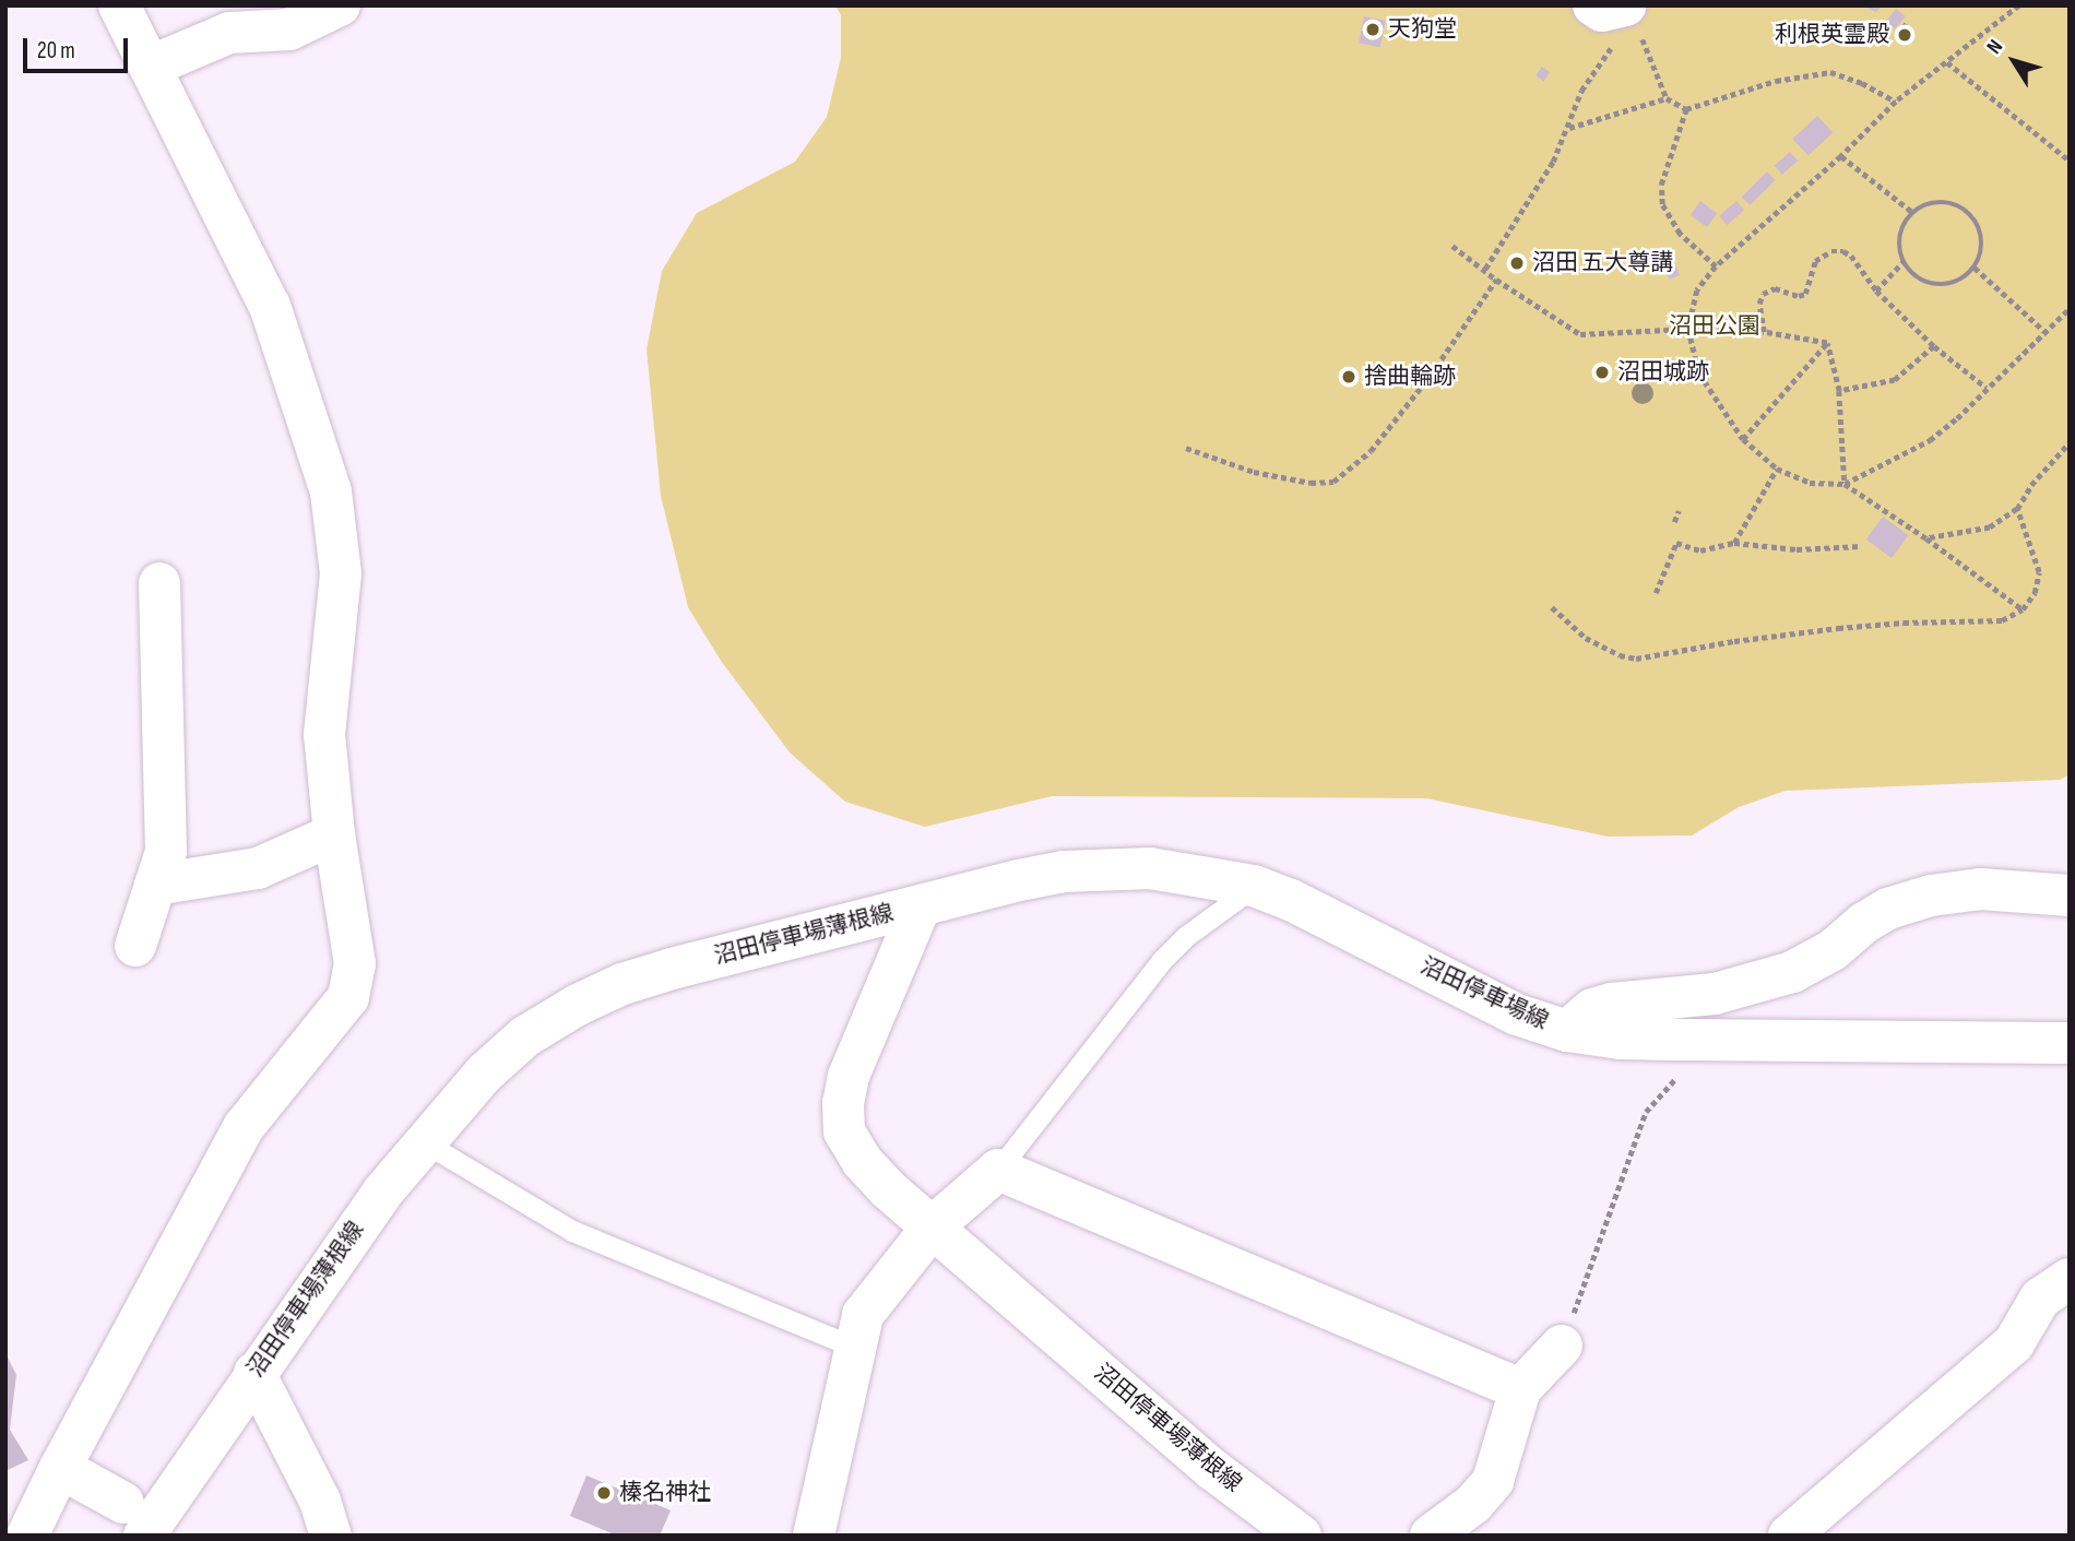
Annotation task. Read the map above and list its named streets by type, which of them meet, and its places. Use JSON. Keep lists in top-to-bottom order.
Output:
{
  "streets": {
    "street": ["沼田停車場薄根線", "沼田停車場線"]
  },
  "crossings": [
    ["沼田停車場薄根線", "沼田停車場線"]
  ],
  "parks": ["沼田公園"],
  "places": [
    "天狗堂",
    "利根英霊殿",
    "沼田 五大尊講",
    "沼田城跡",
    "捨曲輪跡",
    "榛名神社"
  ],
  "scale_bar": "20 m",
  "north": "top left"
}
